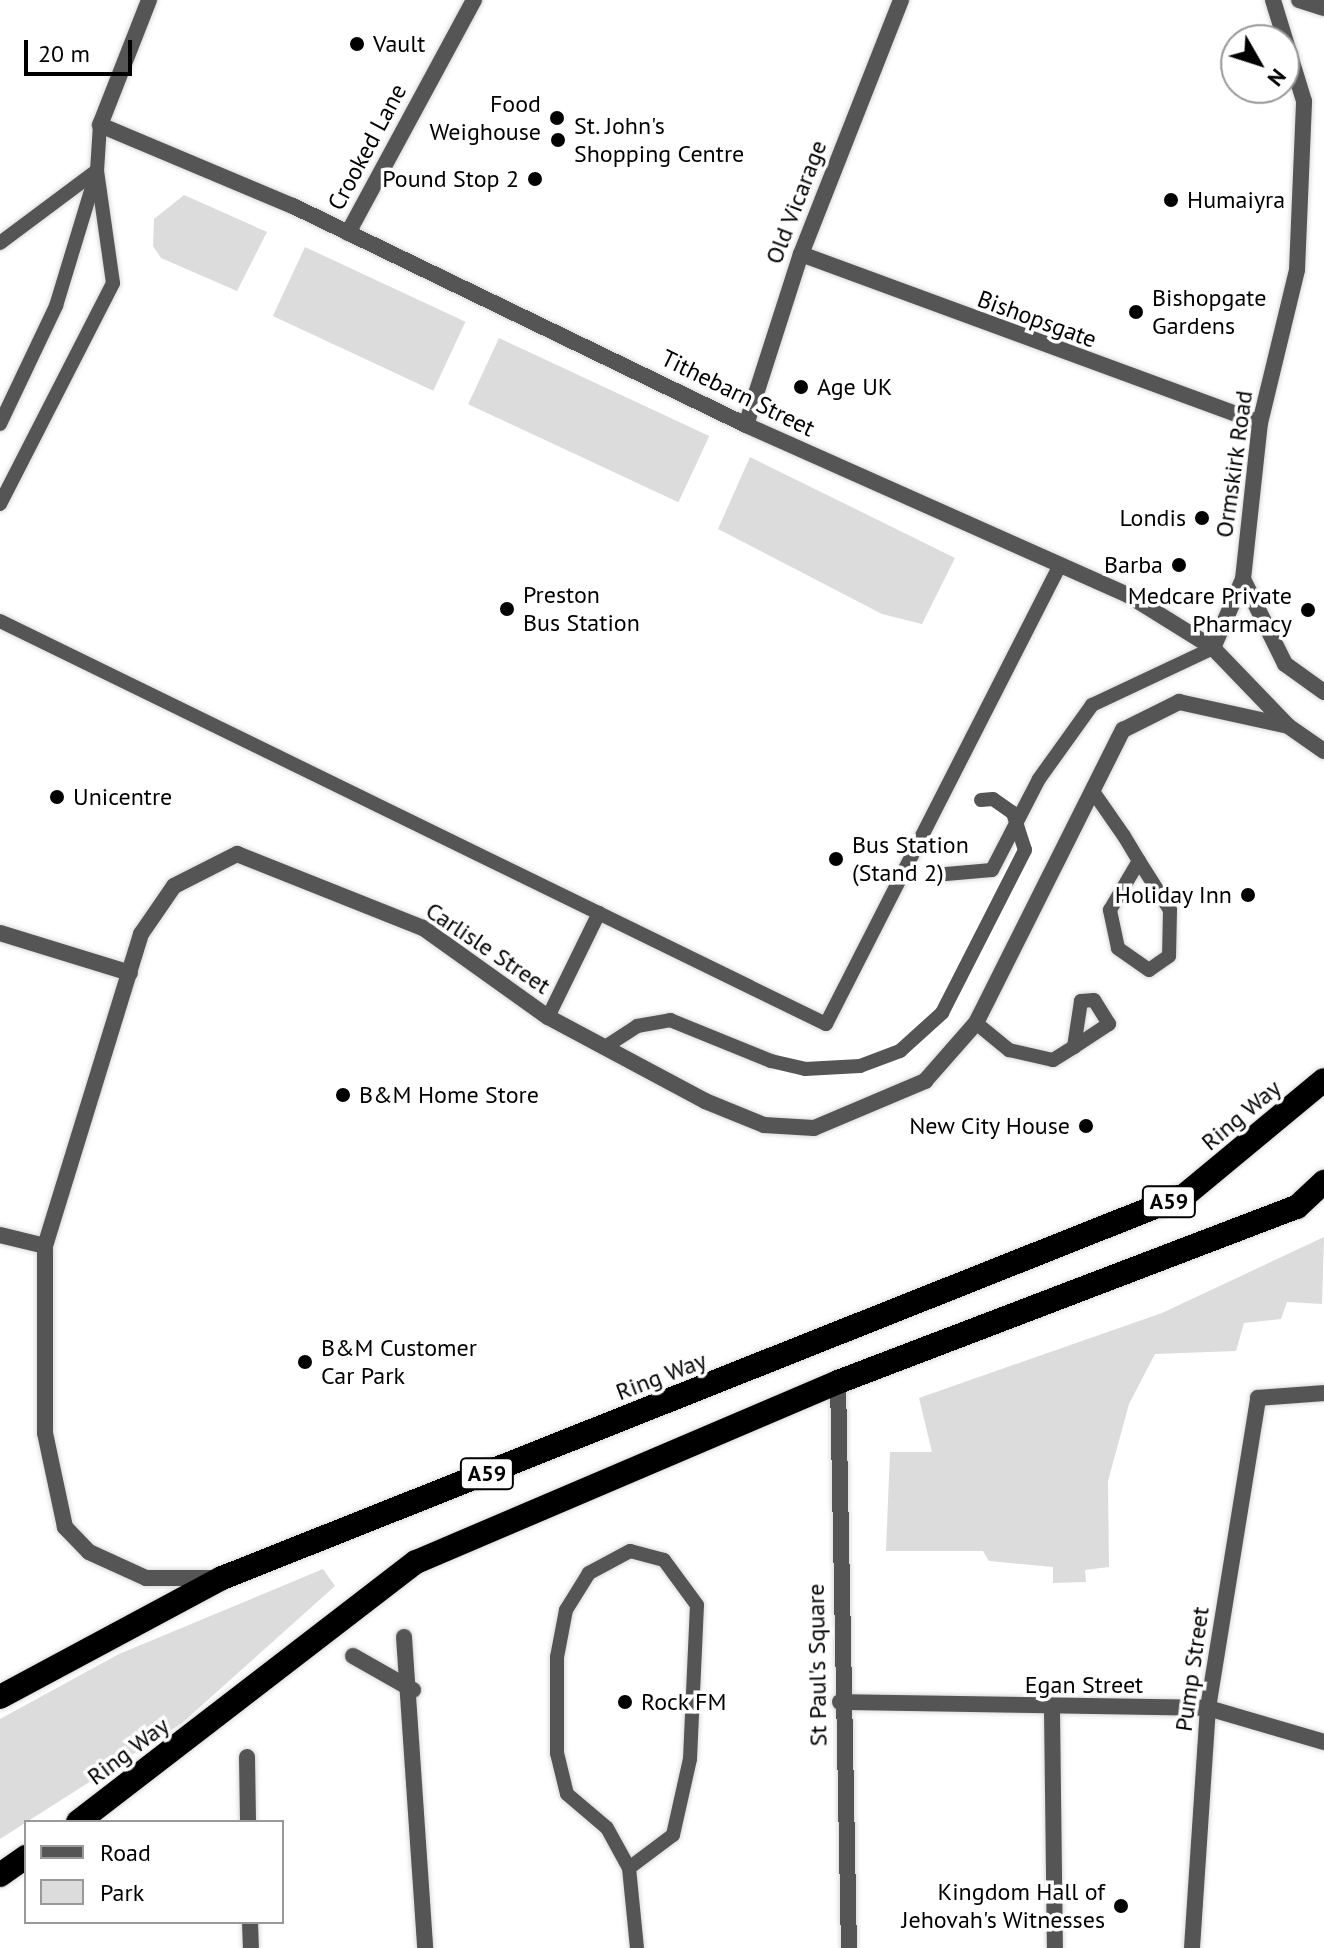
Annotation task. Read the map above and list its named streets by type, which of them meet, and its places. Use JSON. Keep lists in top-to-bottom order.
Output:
{
  "streets": {
    "highway": ["Ring Way", "A59"],
    "street": [
      "Crooked Lane",
      "Old Vicarage",
      "Bishopsgate",
      "Tithebarn Street",
      "Ormskirk Road",
      "Carlisle Street",
      "St Paul's Square",
      "Pump Street",
      "Egan Street"
    ]
  },
  "crossings": [
    ["Crooked Lane", "Tithebarn Street"],
    ["Old Vicarage", "Bishopsgate"],
    ["Old Vicarage", "Tithebarn Street"],
    ["Bishopsgate", "Ormskirk Road"],
    ["Tithebarn Street", "Ormskirk Road"],
    ["Tithebarn Street", "Carlisle Street"],
    ["Carlisle Street", "Ring Way"],
    ["Ring Way", "St Paul's Square"],
    ["St Paul's Square", "Egan Street"],
    ["Pump Street", "Egan Street"]
  ],
  "places": [
    "Vault",
    "Food Weighouse",
    "St. John's Shopping Centre",
    "Pound Stop 2",
    "Humaiyra",
    "Bishopgate Gardens",
    "Age UK",
    "Londis",
    "Barba",
    "Preston Bus Station",
    "Medcare Private Pharmacy",
    "Unicentre",
    "Bus Station (Stand 2)",
    "Holiday Inn",
    "B&M Home Store",
    "New City House",
    "B&M Customer Car Park",
    "Rock FM",
    "Kingdom Hall of Jehovah's Witnesses"
  ],
  "legend": ["Road", "Park"],
  "scale_bar": "20 m",
  "north": "bottom right"
}
